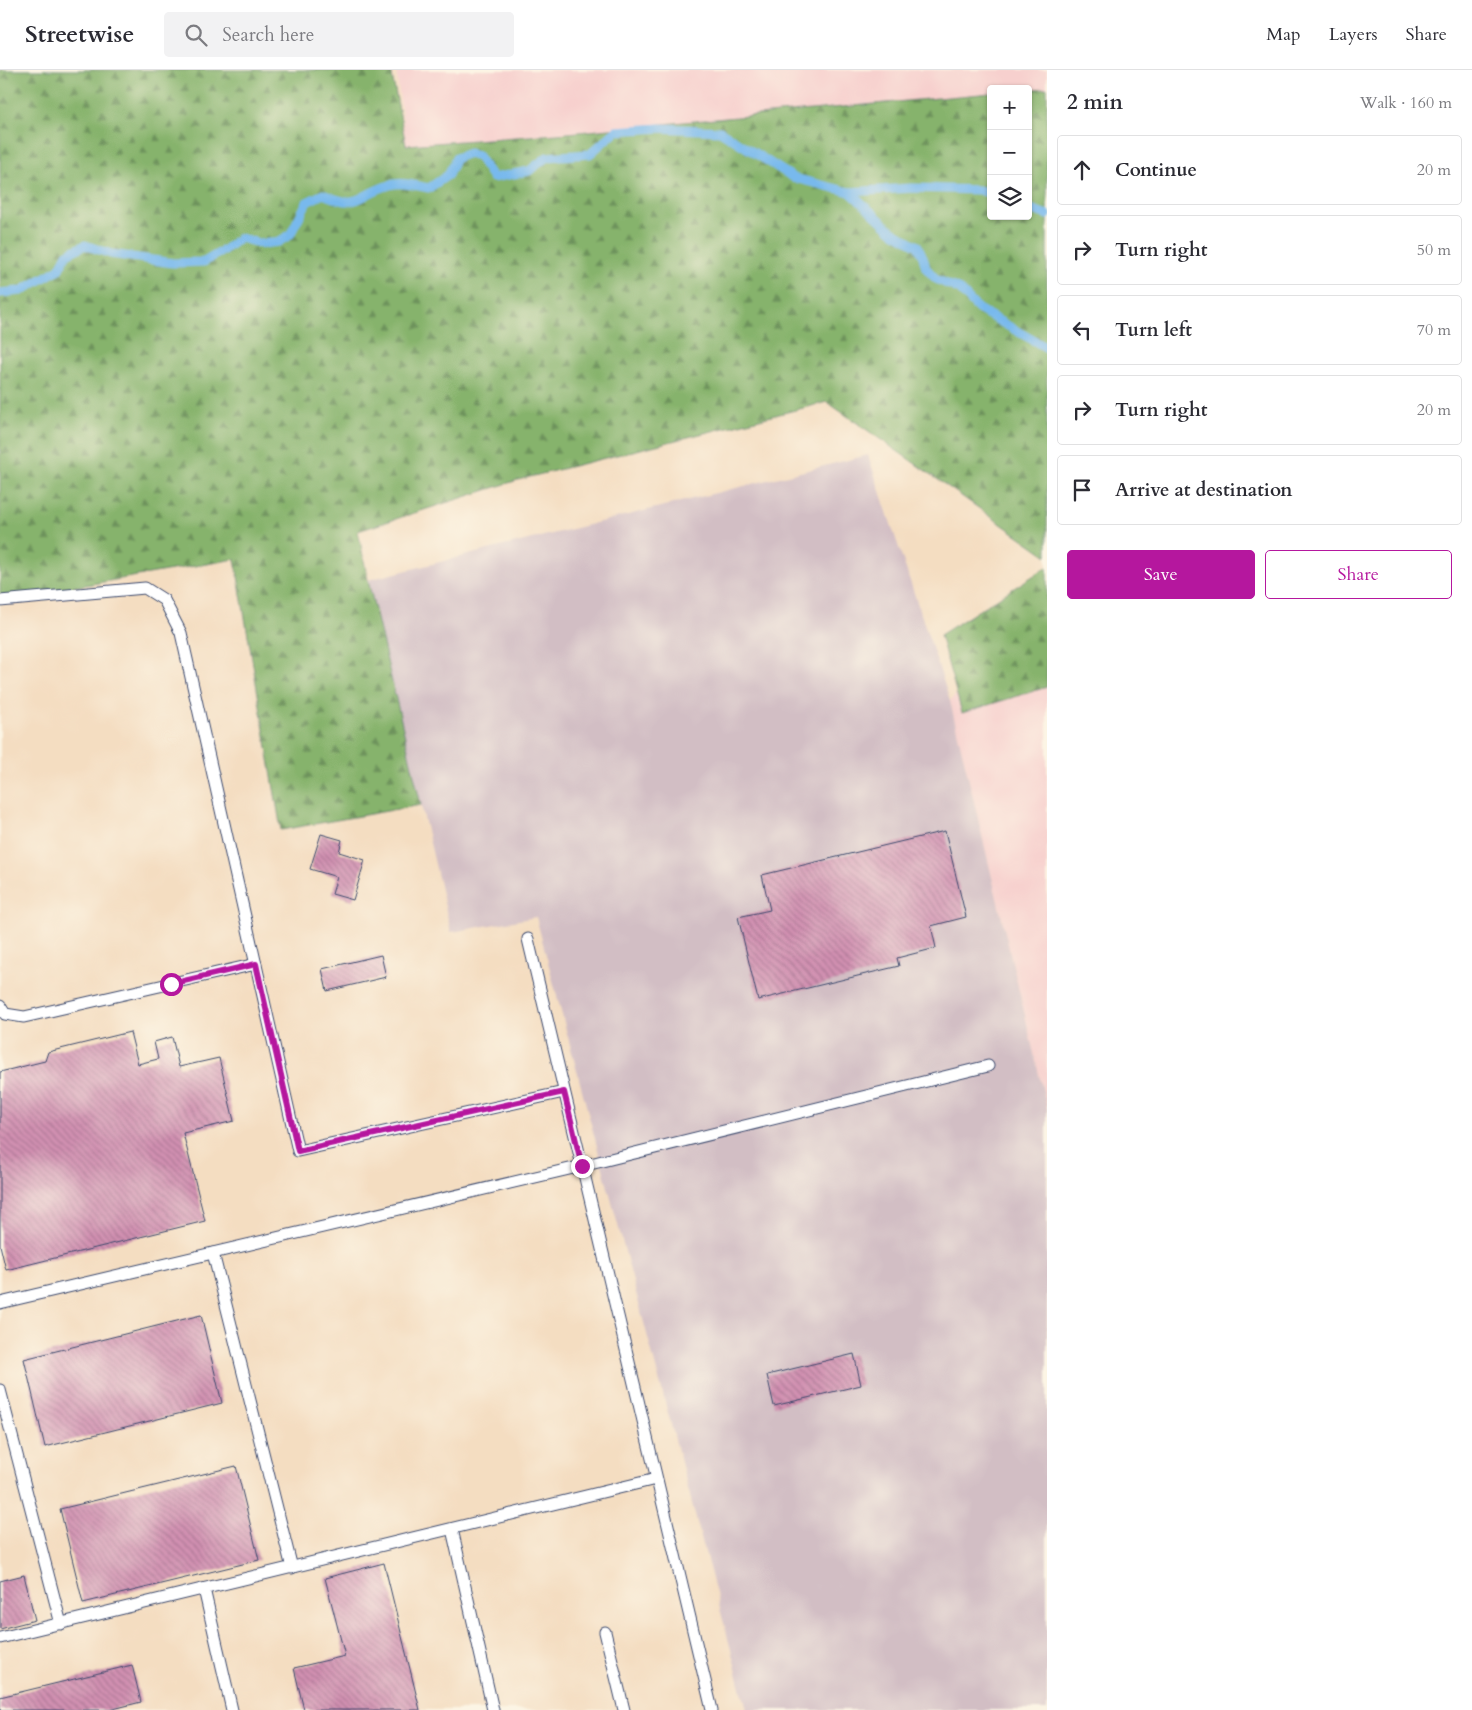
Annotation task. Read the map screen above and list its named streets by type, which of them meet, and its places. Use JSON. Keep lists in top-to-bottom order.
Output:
{
  "page": {
    "header": "Streetwise",
    "search": "Search here",
    "nav": ["Map", "Layers", "Share"],
    "heading": ["2 min", "Walk · 160 m"],
    "map_buttons": ["+", "−"],
    "list": [
      ["Continue", "20 m"],
      ["Turn right", "50 m"],
      ["Turn left", "70 m"],
      ["Turn right", "20 m"],
      "Arrive at destination"
    ],
    "buttons": ["Save", "Share"]
  }
}
